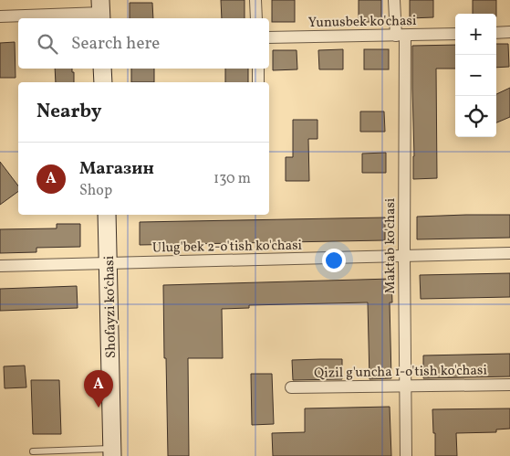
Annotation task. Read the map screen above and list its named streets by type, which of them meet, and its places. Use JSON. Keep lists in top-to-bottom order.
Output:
{
  "streets": {
    "street": [
      "Yunusbek ko'chasi",
      "Ulug'bek 2-o'tish ko'chasi",
      "Maktab ko'chasi",
      "Shofayzi koʻchasi",
      "Qizil g'uncha 1-o'tish ko'chasi"
    ]
  },
  "crossings": [
    ["Yunusbek ko'chasi", "Maktab ko'chasi"],
    ["Ulug'bek 2-o'tish ko'chasi", "Maktab ko'chasi"],
    ["Ulug'bek 2-o'tish ko'chasi", "Shofayzi koʻchasi"],
    ["Maktab ko'chasi", "Qizil g'uncha 1-o'tish ko'chasi"]
  ],
  "page": {
    "map_buttons": ["+", "−"],
    "search": "Search here",
    "heading": "Nearby",
    "list": [
      {
        "mark": "A",
        "name": "Магазин",
        "note": "Shop",
        "value": "130 m"
      }
    ],
    "pins": "A"
  }
}
